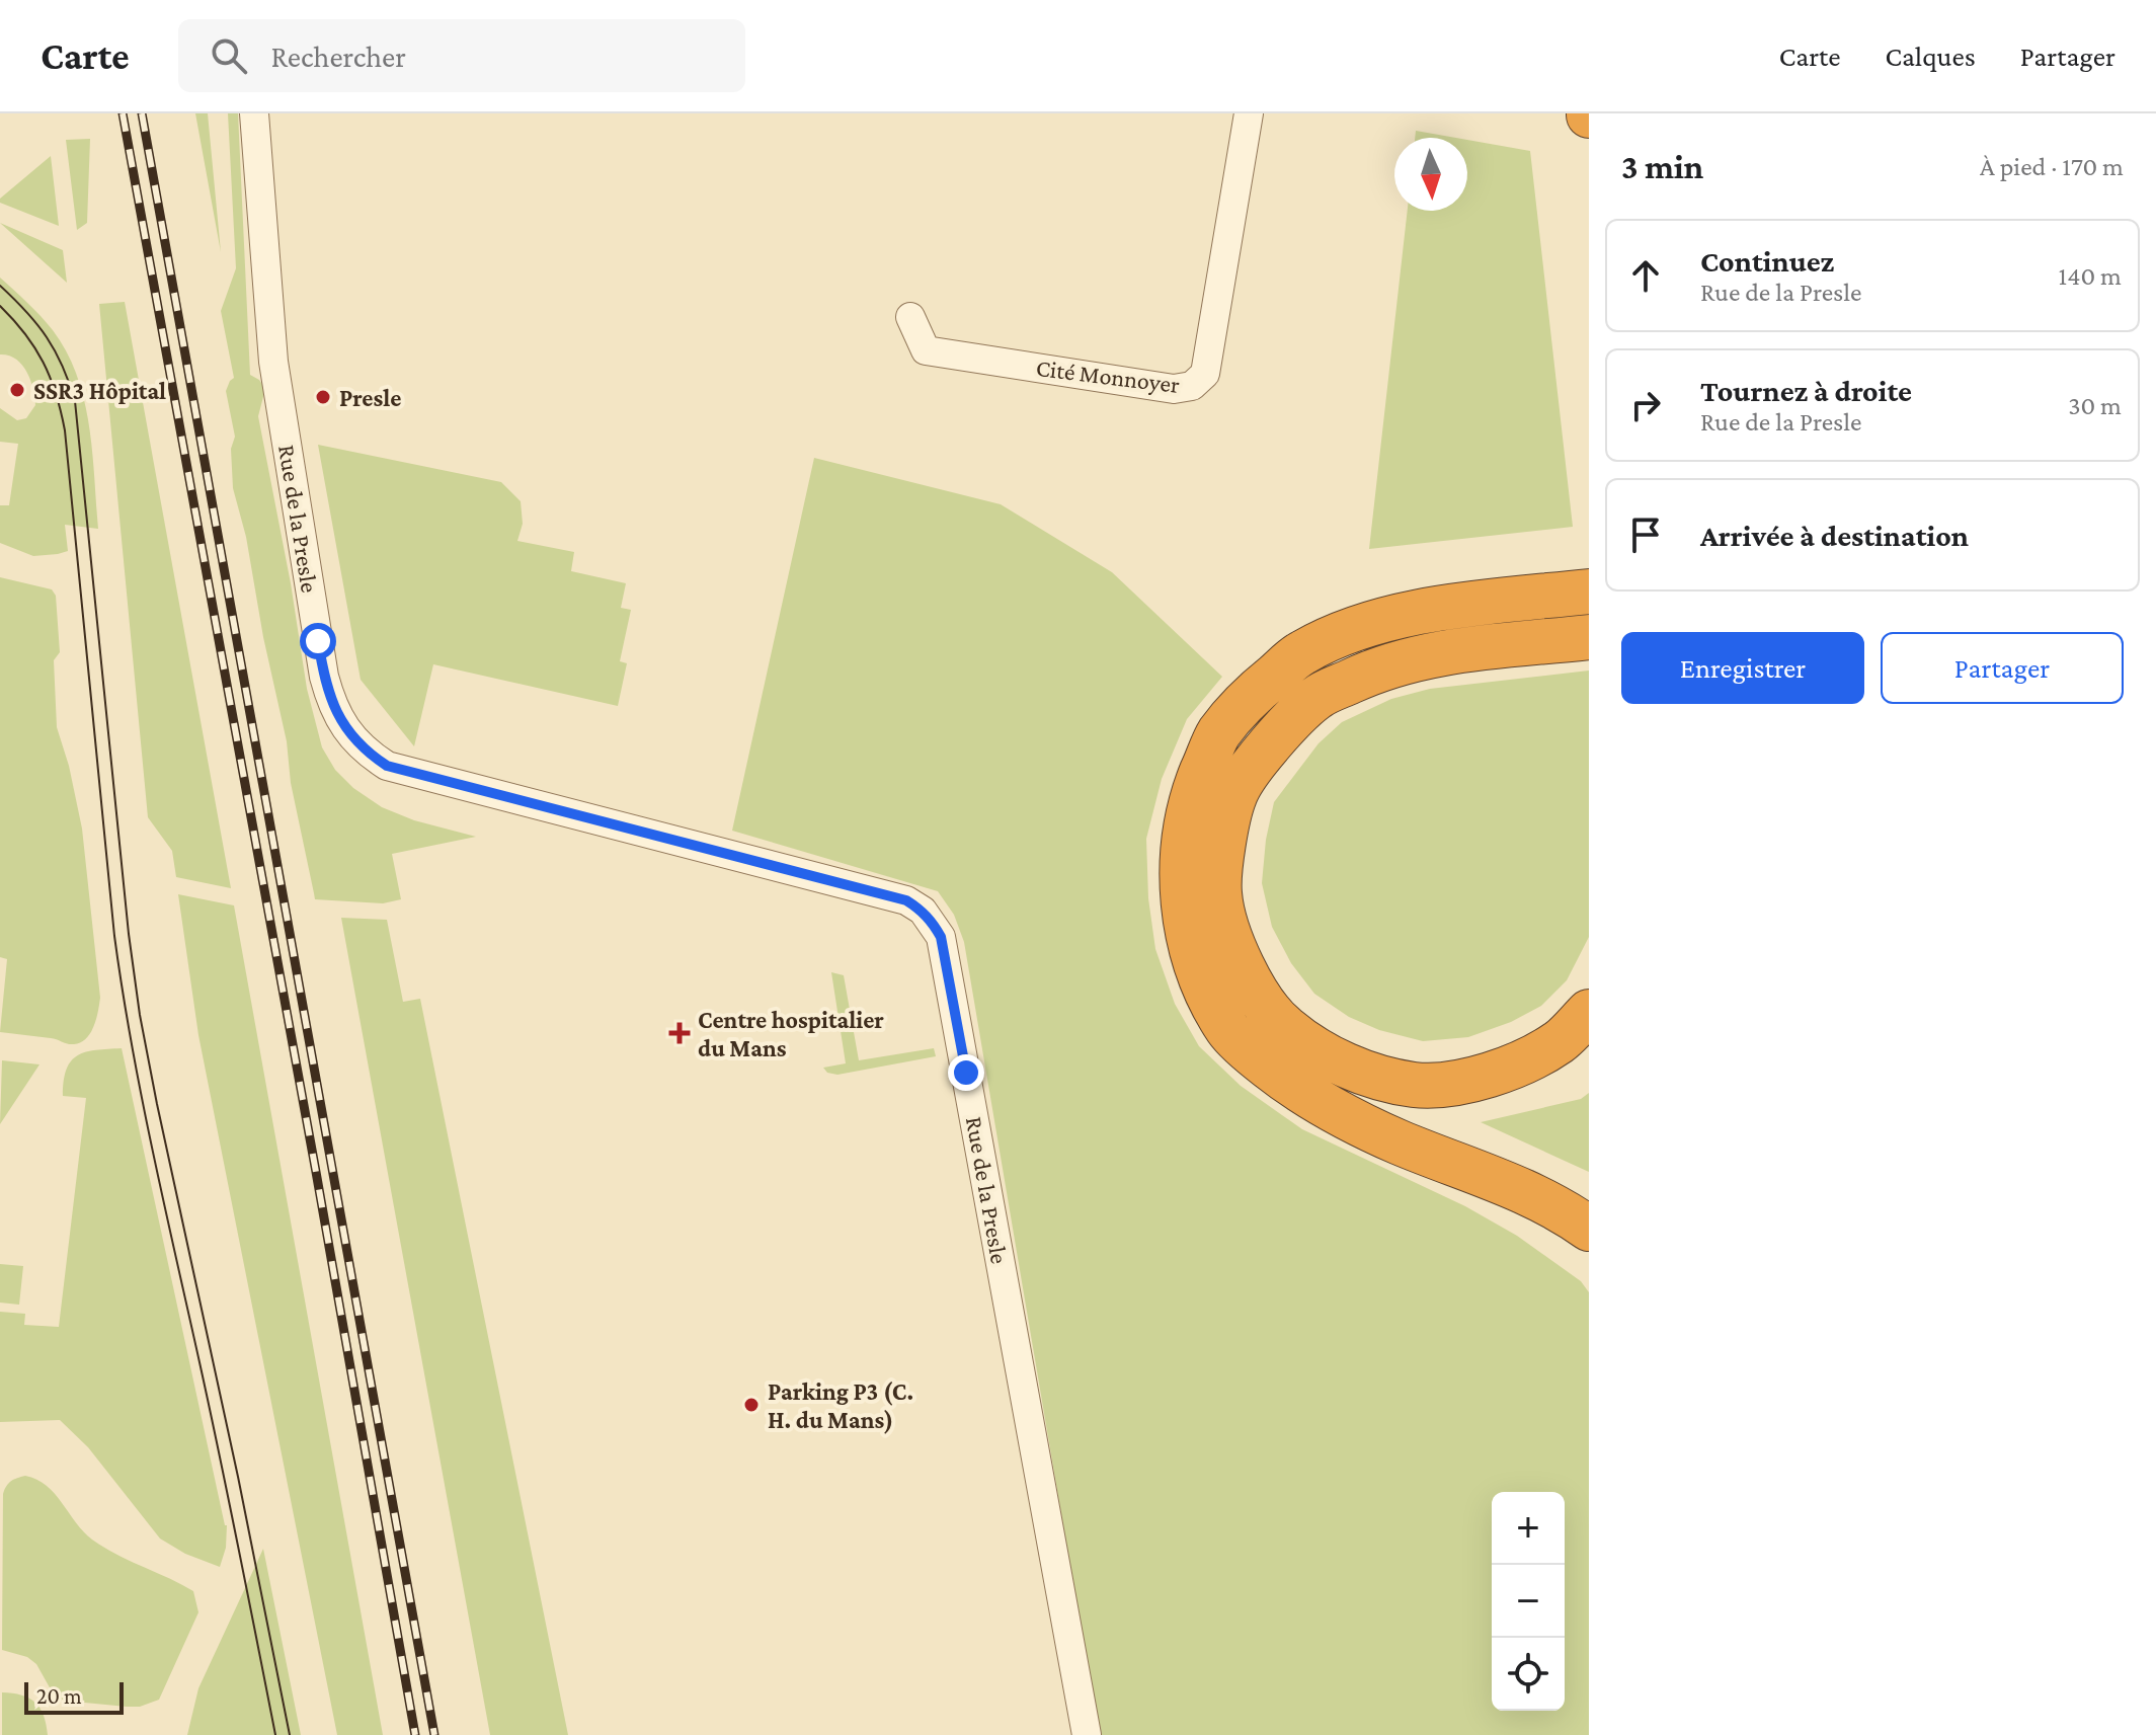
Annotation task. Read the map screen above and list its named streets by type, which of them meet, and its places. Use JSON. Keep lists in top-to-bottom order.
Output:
{
  "streets": {
    "street": ["Cité Monnoyer", "Rue de la Presle"]
  },
  "places": {
    "other": ["SSR3 Hôpital", "Presle", "Parking P3 (C. H. du Mans)"],
    "health": ["Centre hospitalier du Mans"]
  },
  "scale_bar": "20 m",
  "north": "bottom",
  "page": {
    "header": "Carte",
    "search": "Rechercher",
    "nav": ["Carte", "Calques", "Partager"],
    "heading": ["3 min", "À pied · 170 m"],
    "list": [
      ["Continuez", "Rue de la Presle", "140 m"],
      ["Tournez à droite", "Rue de la Presle", "30 m"],
      "Arrivée à destination"
    ],
    "buttons": ["Enregistrer", "Partager"],
    "map_buttons": ["+", "−"],
    "scale": "20 m"
  }
}
